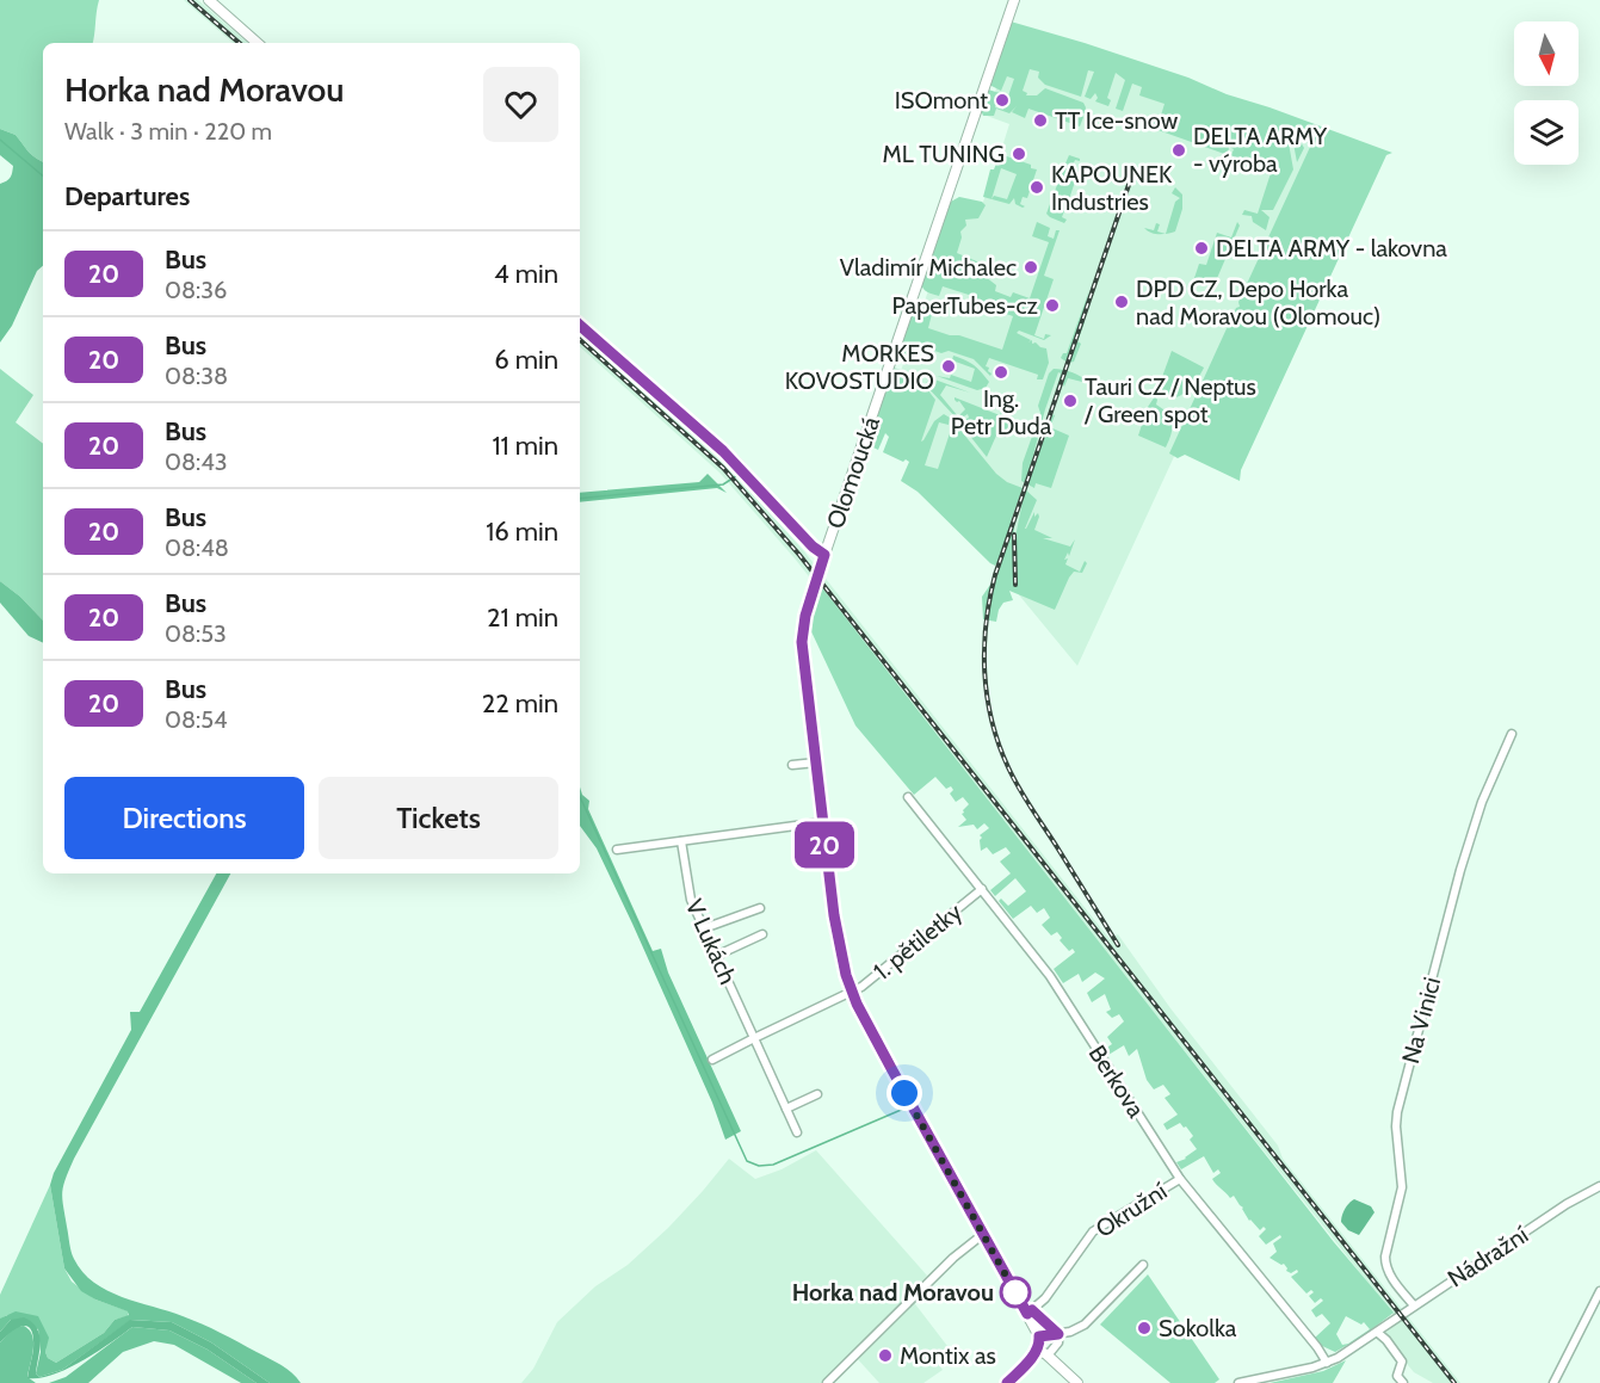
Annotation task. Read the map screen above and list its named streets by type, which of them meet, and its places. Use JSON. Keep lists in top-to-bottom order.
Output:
{
  "streets": {
    "street": [
      "Olomoucká",
      "V Lukách",
      "1. pětiletky",
      "Na Vinici",
      "Berkova",
      "Okružní",
      "Nádražní"
    ]
  },
  "crossings": [
    ["Olomoucká", "1. pětiletky"],
    ["Olomoucká", "Okružní"],
    ["1. pětiletky", "Berkova"],
    ["Na Vinici", "Nádražní"],
    ["Berkova", "Okružní"],
    ["Berkova", "Nádražní"]
  ],
  "places": [
    "ISOmont",
    "TT Ice-snow",
    "DELTA ARMY - výroba",
    "ML TUNING",
    "KAPOUNEK Industries",
    "DELTA ARMY - lakovna",
    "Vladimír Michalec",
    "DPD CZ, Depo Horka nad Moravou (Olomouc)",
    "PaperTubes-cz",
    "MORKES KOVOSTUDIO",
    "Ing. Petr Duda",
    "Tauri CZ / Neptus / Green spot",
    "Horka nad Moravou",
    "Sokolka",
    "Montix as"
  ],
  "lines": ["bus line 20"],
  "north": "bottom",
  "page": {
    "on_map": "20",
    "heading": [
      ["Horka nad Moravou", "Walk · 3 min · 220 m"],
      "Departures"
    ],
    "list": [
      {
        "mark": "20",
        "name": "Bus",
        "note": "08:36",
        "value": "4 min"
      },
      {
        "mark": "20",
        "name": "Bus",
        "note": "08:38",
        "value": "6 min"
      },
      {
        "mark": "20",
        "name": "Bus",
        "note": "08:43",
        "value": "11 min"
      },
      {
        "mark": "20",
        "name": "Bus",
        "note": "08:48",
        "value": "16 min"
      },
      {
        "mark": "20",
        "name": "Bus",
        "note": "08:53",
        "value": "21 min"
      },
      {
        "mark": "20",
        "name": "Bus",
        "note": "08:54",
        "value": "22 min"
      }
    ],
    "buttons": ["Directions", "Tickets"]
  }
}
